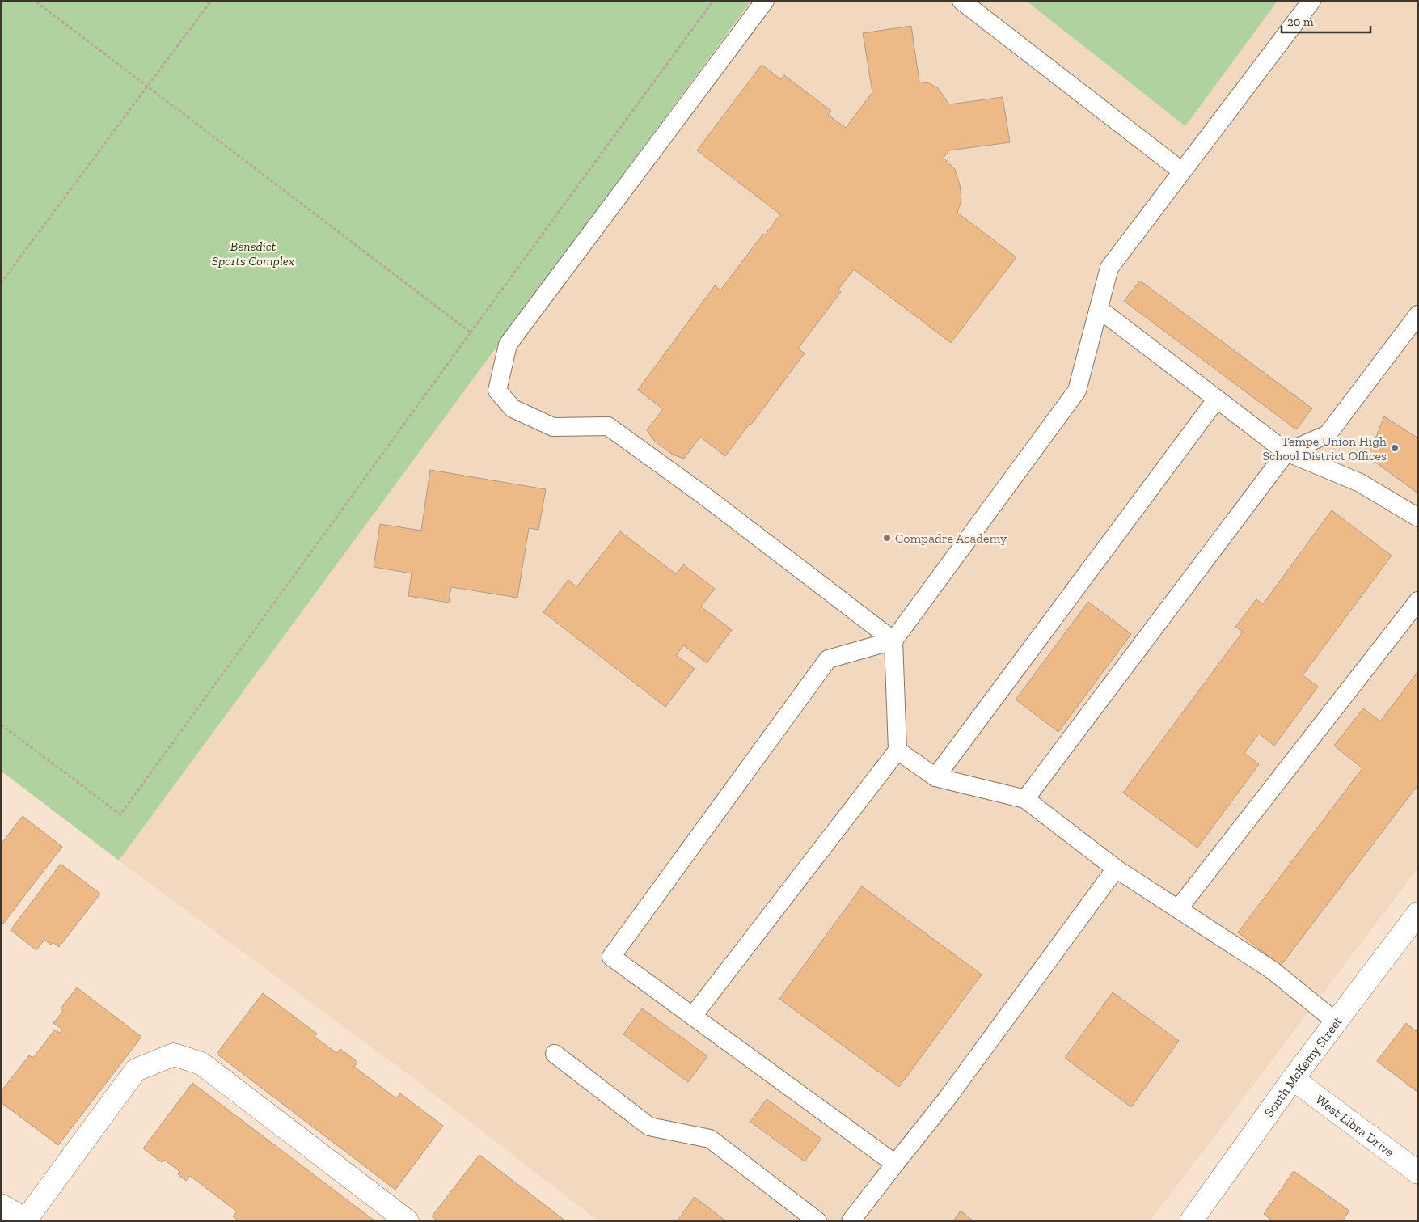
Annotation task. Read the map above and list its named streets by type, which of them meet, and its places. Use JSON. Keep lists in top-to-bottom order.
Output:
{
  "streets": {
    "street": ["South McKemy Street", "West Libra Drive"]
  },
  "crossings": [
    ["South McKemy Street", "West Libra Drive"]
  ],
  "parks": ["Benedict Sports Complex"],
  "places": ["Tempe Union High School District Offices", "Compadre Academy"],
  "scale_bar": "20 m"
}
